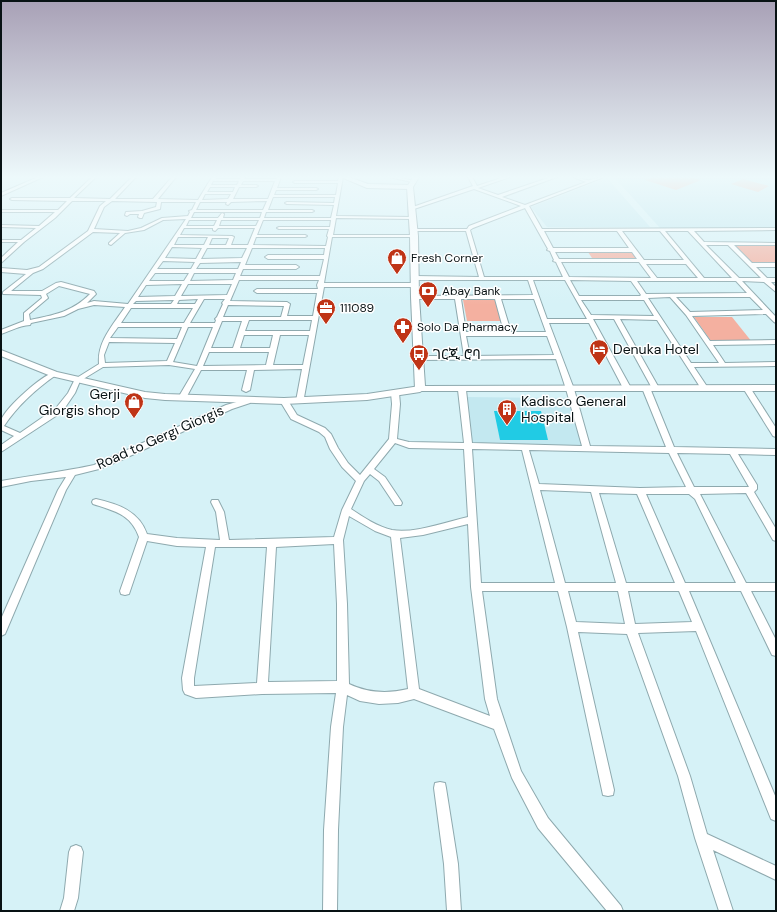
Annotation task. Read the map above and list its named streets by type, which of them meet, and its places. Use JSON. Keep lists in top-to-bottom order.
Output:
{
  "streets": {
    "main road": ["Road to Gergi Giorgis"]
  },
  "places": {
    "shop": ["Fresh Corner", "Gerji Giorgis shop"],
    "bank": ["Abay Bank"],
    "office": ["111089"],
    "pharmacy": ["Solo Da Pharmacy"],
    "hotel": ["Denuka Hotel"],
    "bus stop": ["ገርጂ ሮባ"],
    "building": ["Kadisco General Hospital"]
  }
}
